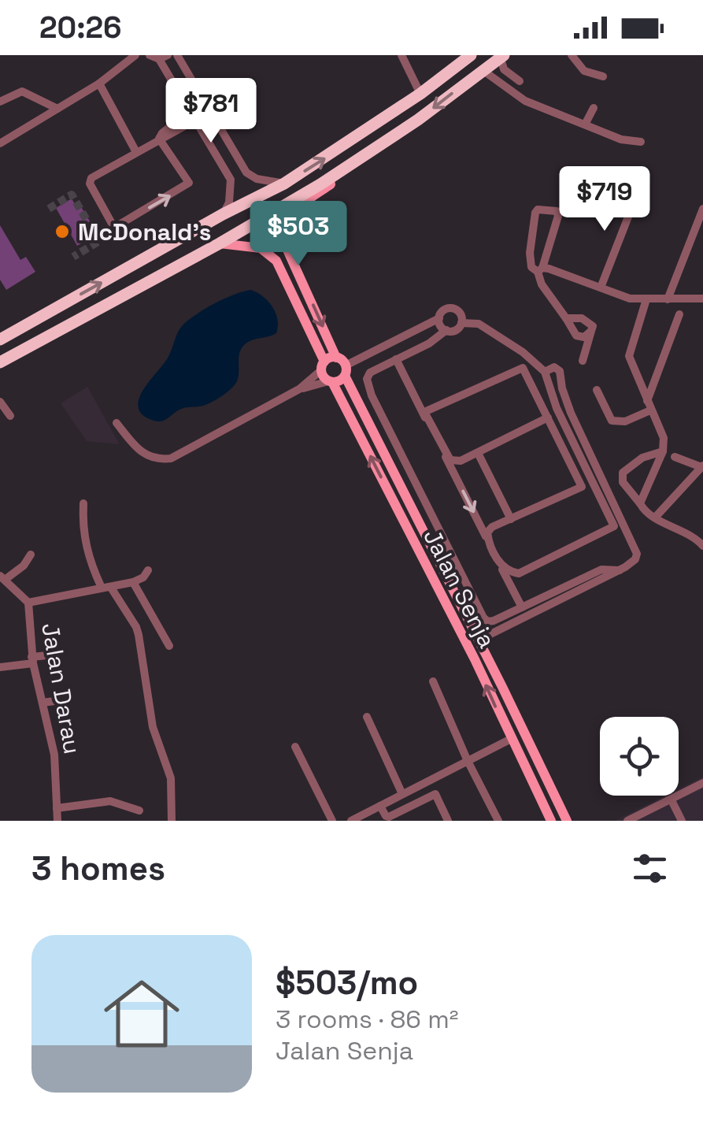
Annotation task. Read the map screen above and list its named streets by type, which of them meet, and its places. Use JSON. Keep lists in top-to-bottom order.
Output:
{
  "streets": {
    "main road": ["Jalan Senja"],
    "street": ["Jalan Darau"]
  },
  "places": ["McDonald's"],
  "page": {
    "status": "20:26",
    "price": ["$781", "$719", "$503"],
    "heading": "3 homes",
    "list": [
      {
        "name": "$503/mo",
        "note": "3 rooms · 86 m² · Jalan Senja"
      }
    ]
  }
}
